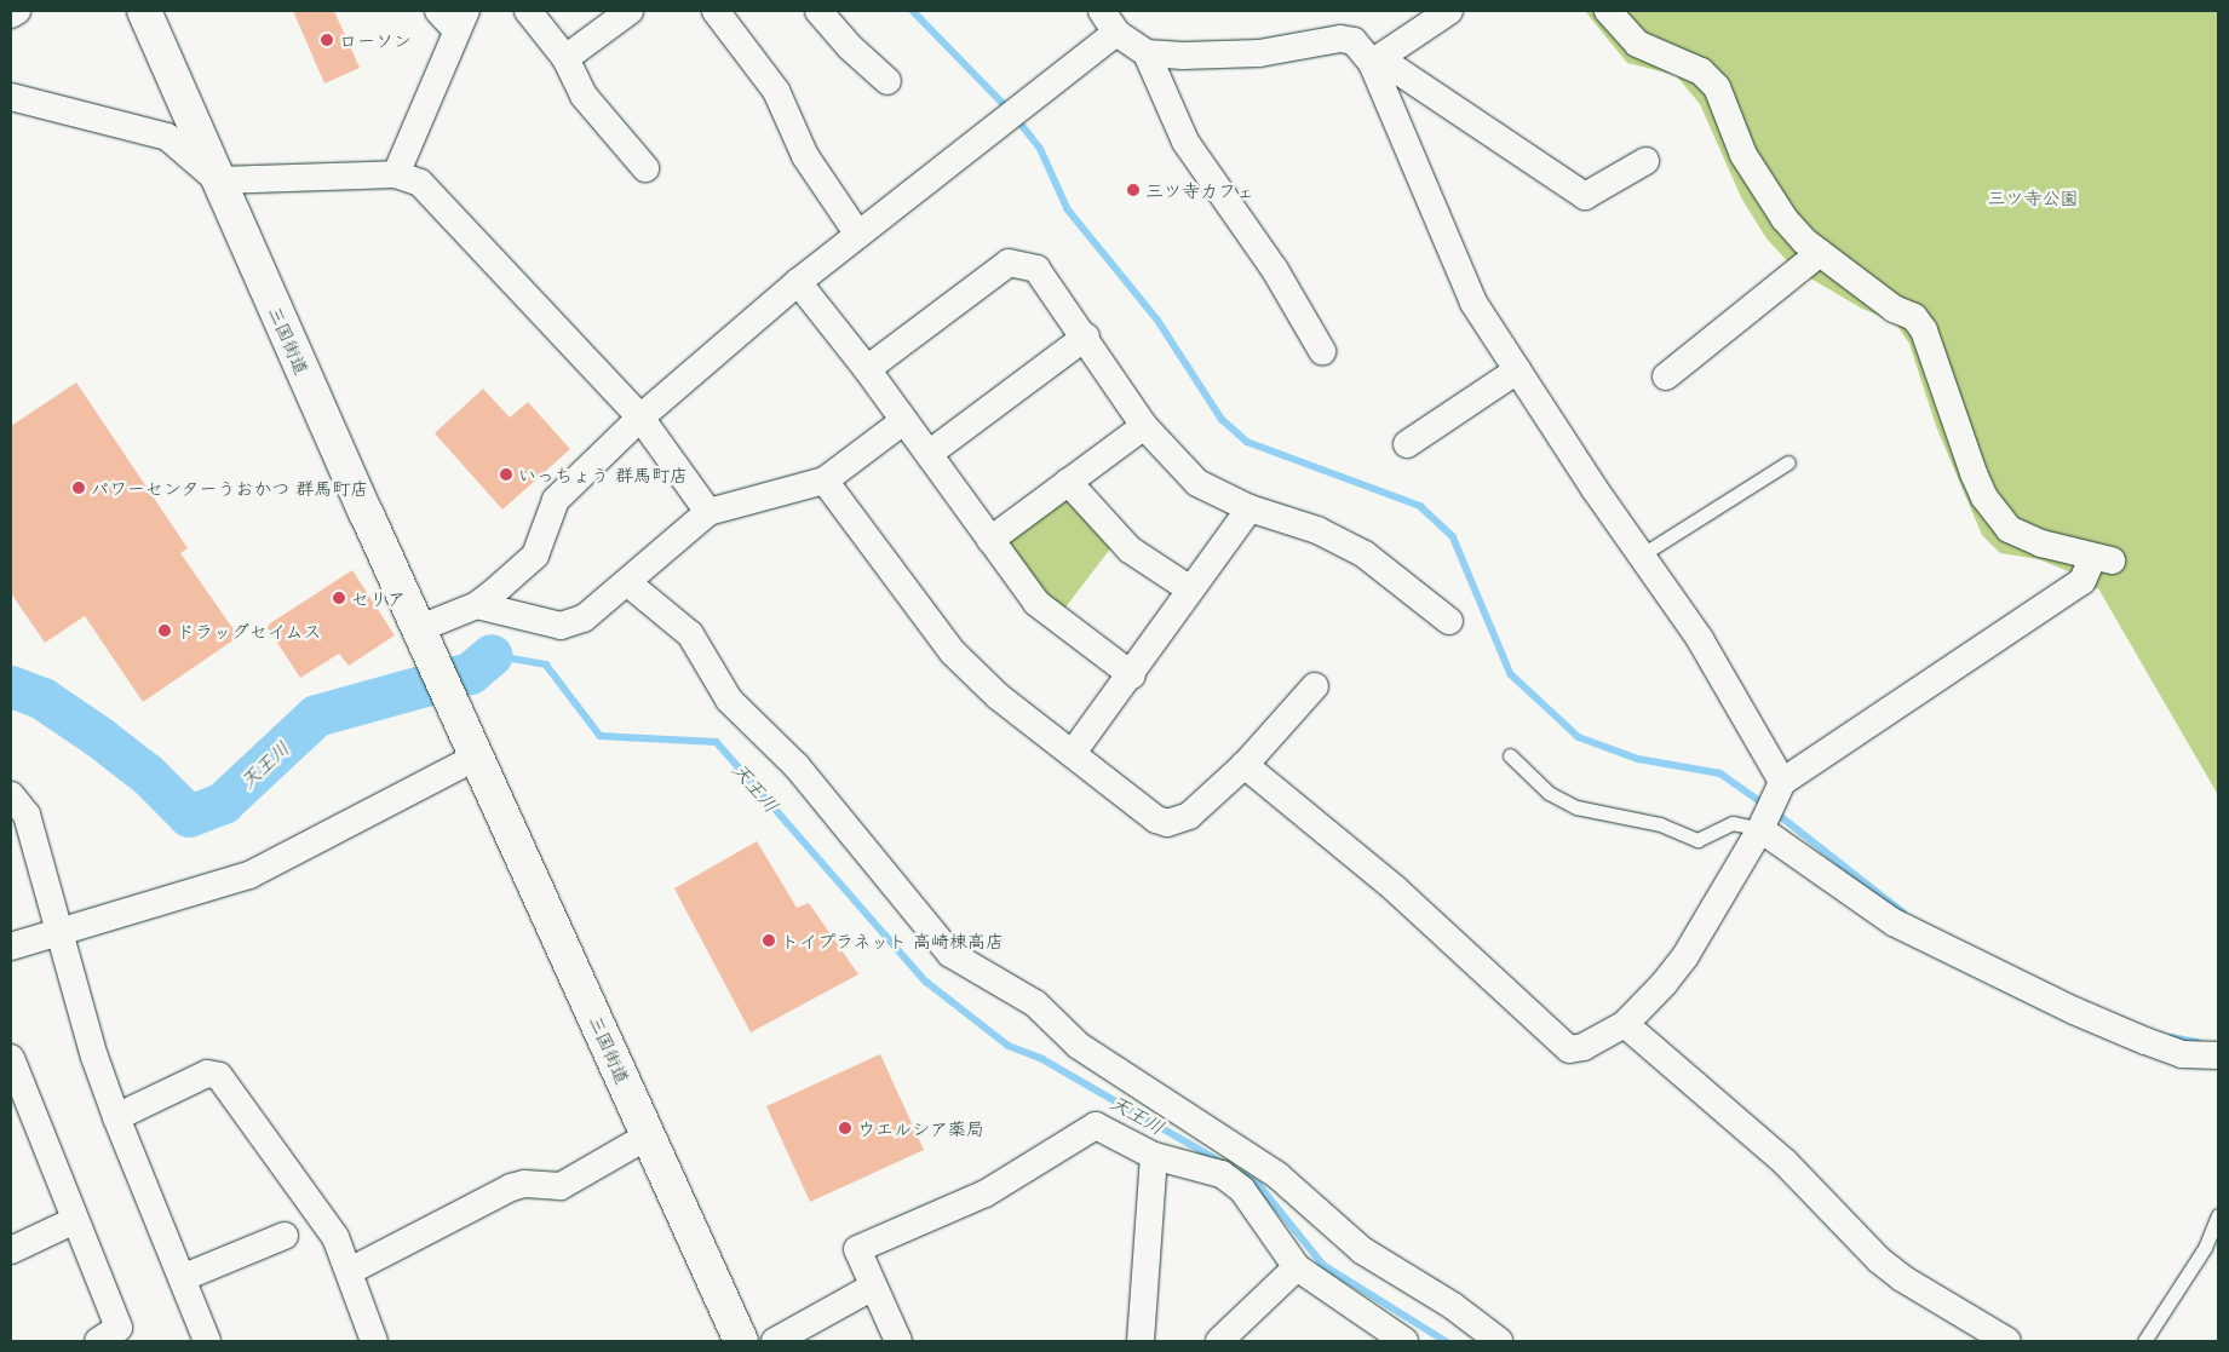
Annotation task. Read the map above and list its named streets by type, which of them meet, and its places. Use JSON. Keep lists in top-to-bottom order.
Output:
{
  "streets": {
    "main road": ["三国街道"]
  },
  "water": ["天王川"],
  "parks": ["三ツ寺公園"],
  "places": [
    "ローソン",
    "三ツ寺カフェ",
    "いっちょう 群馬町店",
    "パワーセンターうおかつ 群馬町店",
    "セリア",
    "ドラッグセイムス",
    "トイプラネット 高崎棟高店",
    "ウエルシア薬局"
  ]
}
